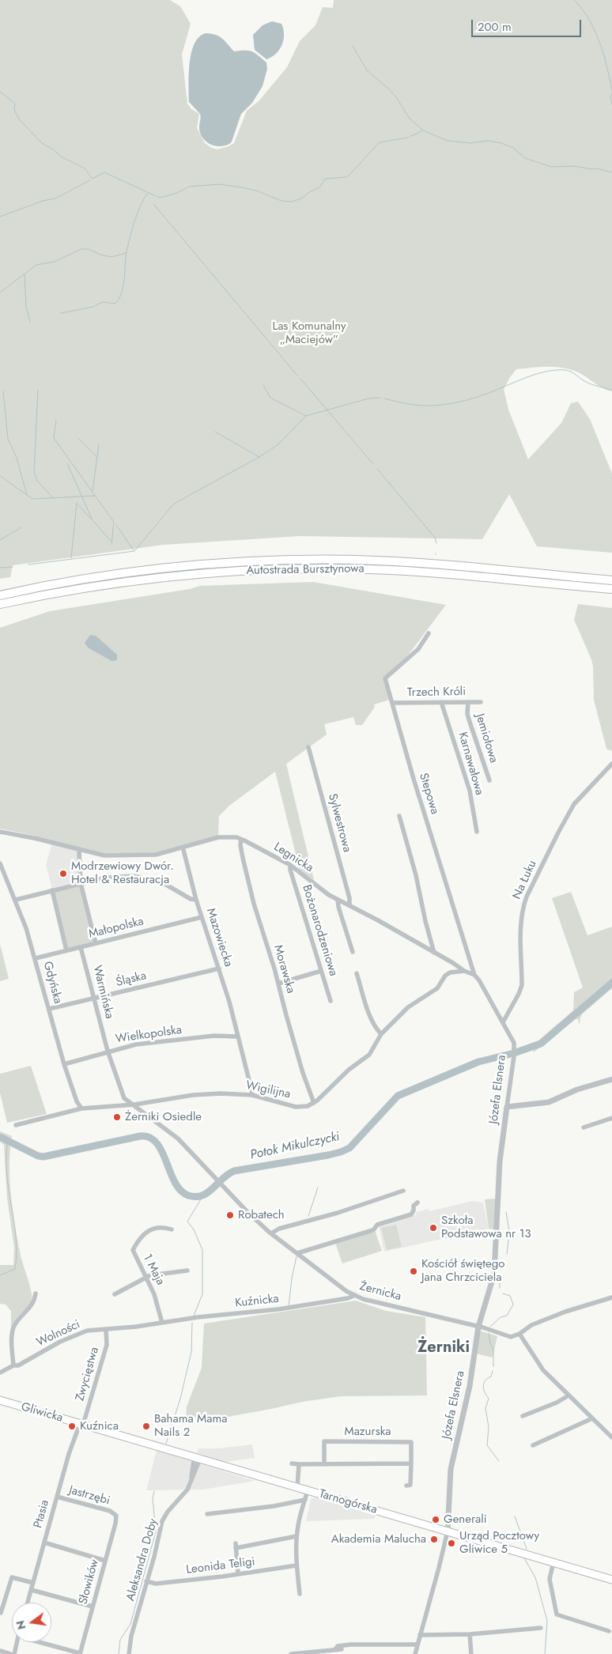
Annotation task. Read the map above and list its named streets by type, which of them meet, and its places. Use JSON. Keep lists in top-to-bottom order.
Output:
{
  "streets": {
    "highway": ["Autostrada Bursztynowa"],
    "main road": ["Gliwicka", "Tarnogórska"],
    "street": [
      "Trzech Króli",
      "Jemiołowa",
      "Karnawałowa",
      "Stepowa",
      "Sylwestrowa",
      "Legnicka",
      "Na Łuku",
      "Małopolska",
      "Bożonarodzeniowa",
      "Mazowiecka",
      "Morawska",
      "Śląska",
      "Gdyńska",
      "Warmińska",
      "Wielkopolska",
      "Józefa Elsnera",
      "Wigilijna",
      "1 Maja",
      "Żernicka",
      "Kuźnicka",
      "Wolności",
      "Zwycięstwa",
      "Mazurska",
      "Jastrzębi",
      "Ptasia",
      "Aleksandra Doby",
      "Leonida Teligi",
      "Słowików"
    ]
  },
  "crossings": [
    ["Trzech Króli", "Jemiołowa"],
    ["Trzech Króli", "Karnawałowa"],
    ["Trzech Króli", "Stepowa"],
    ["Stepowa", "Legnicka"],
    ["Sylwestrowa", "Legnicka"],
    ["Legnicka", "Bożonarodzeniowa"],
    ["Legnicka", "Morawska"],
    ["Legnicka", "Wigilijna"],
    ["Na Łuku", "Józefa Elsnera"],
    ["Małopolska", "Mazowiecka"],
    ["Małopolska", "Gdyńska"],
    ["Małopolska", "Warmińska"],
    ["Mazowiecka", "Śląska"],
    ["Mazowiecka", "Gdyńska"],
    ["Mazowiecka", "Wielkopolska"],
    ["Mazowiecka", "Wigilijna"],
    ["Morawska", "Wigilijna"],
    ["Śląska", "Gdyńska"],
    ["Śląska", "Warmińska"],
    ["Gdyńska", "Wielkopolska"],
    ["Gdyńska", "Wigilijna"],
    ["Warmińska", "Wielkopolska"],
    ["Warmińska", "Wigilijna"],
    ["Warmińska", "Żernicka"],
    ["Józefa Elsnera", "Żernicka"],
    ["Józefa Elsnera", "Tarnogórska"],
    ["Wigilijna", "Żernicka"],
    ["1 Maja", "Kuźnicka"],
    ["1 Maja", "Wolności"],
    ["Żernicka", "Kuźnicka"],
    ["Kuźnicka", "Wolności"],
    ["Wolności", "Zwycięstwa"],
    ["Zwycięstwa", "Gliwicka"],
    ["Zwycięstwa", "Tarnogórska"],
    ["Zwycięstwa", "Ptasia"],
    ["Gliwicka", "Tarnogórska"],
    ["Gliwicka", "Ptasia"],
    ["Jastrzębi", "Ptasia"],
    ["Jastrzębi", "Słowików"],
    ["Tarnogórska", "Ptasia"],
    ["Tarnogórska", "Aleksandra Doby"],
    ["Aleksandra Doby", "Leonida Teligi"]
  ],
  "districts": ["Żerniki"],
  "water": ["Potok Mikulczycki"],
  "parks": ["Las Komunalny „Maciejów”"],
  "places": [
    "Modrzewiowy Dwór. Hotel & Restauracja",
    "Żerniki Osiedle",
    "Robatech",
    "Szkoła Podstawowa nr 13",
    "Kościół świętego Jana Chrzciciela",
    "Kuźnica",
    "Bahama Mama Nails 2",
    "Generali",
    "Akademia Malucha",
    "Urząd Pocztowy Gliwice 5"
  ],
  "scale_bar": "200 m",
  "north": "left"
}
